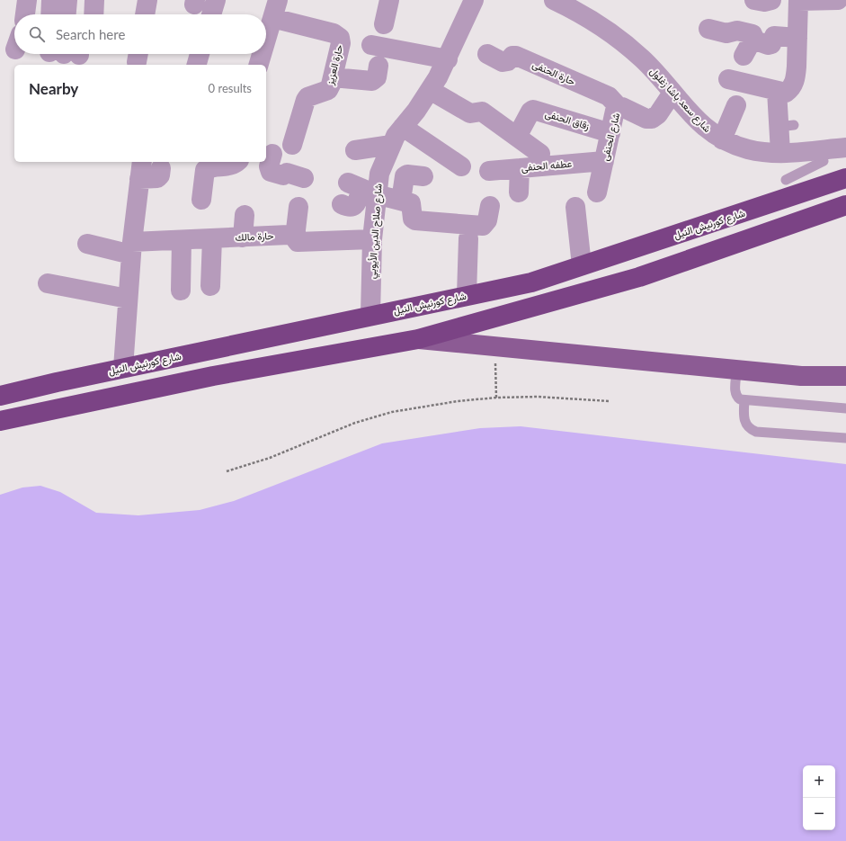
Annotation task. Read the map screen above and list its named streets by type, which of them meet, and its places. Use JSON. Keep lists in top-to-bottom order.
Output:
{
  "streets": {
    "highway": ["شارع كورنيش النيل"],
    "street": [
      "حارة العزيز",
      "حارة الحنفى",
      "شارع سعد باشا زغلول",
      "زقاق الحنفى",
      "شارع الحنفى",
      "عطفه الحنفى",
      "شارع صلاح الدين الأيوبي",
      "حارة مالك"
    ]
  },
  "crossings": [
    ["حارة الحنفى", "شارع الحنفى"],
    ["شارع سعد باشا زغلول", "شارع الحنفى"],
    ["زقاق الحنفى", "شارع الحنفى"],
    ["شارع الحنفى", "عطفه الحنفى"],
    ["شارع كورنيش النيل", "شارع صلاح الدين الأيوبي"],
    ["شارع صلاح الدين الأيوبي", "حارة مالك"]
  ],
  "page": {
    "search": "Search here",
    "heading": ["Nearby", "0 results"],
    "map_buttons": ["+", "−"]
  }
}
